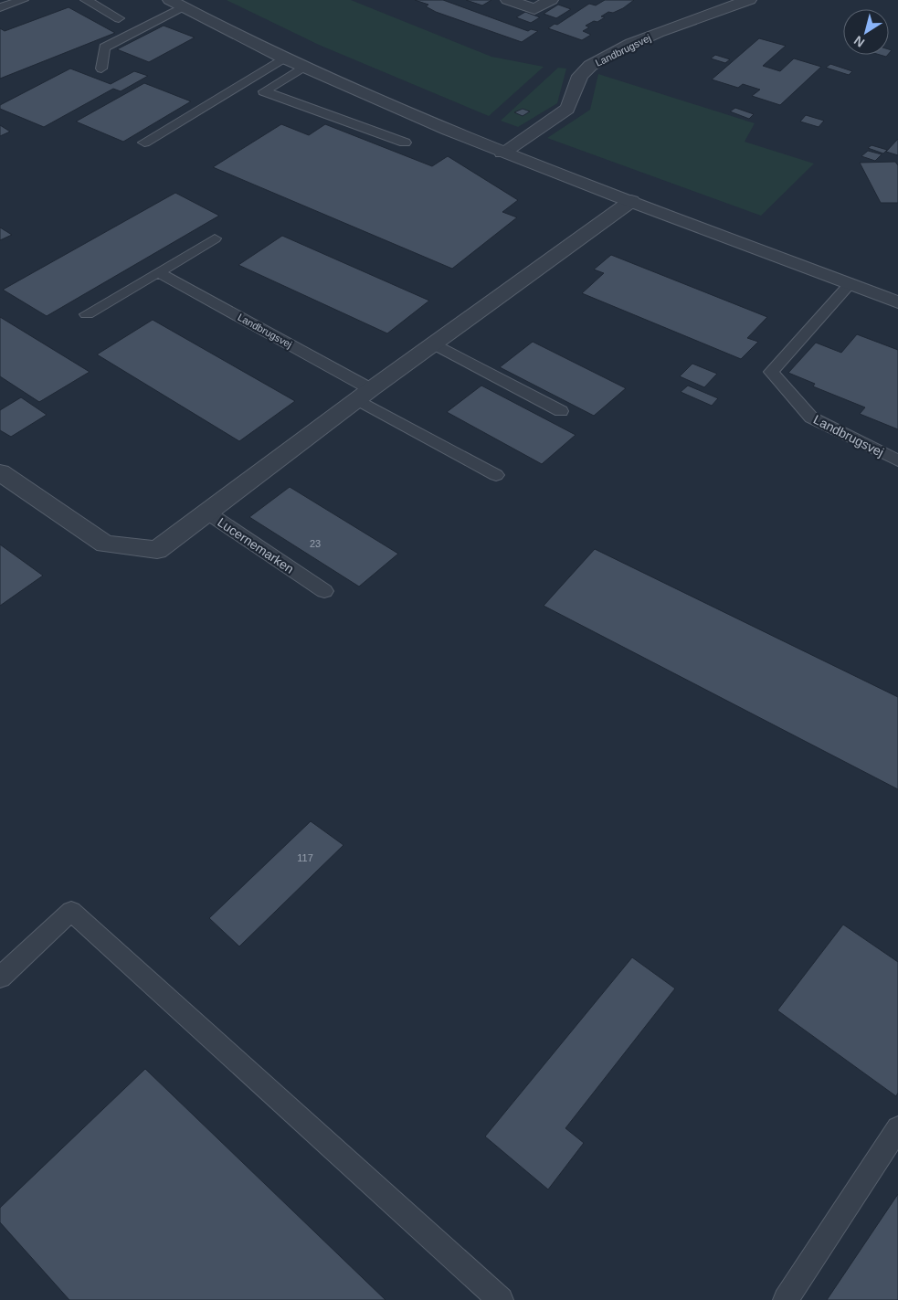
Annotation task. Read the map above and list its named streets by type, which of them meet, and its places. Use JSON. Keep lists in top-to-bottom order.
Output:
{
  "streets": {
    "street": ["Landbrugsvej", "Lucernemarken"]
  },
  "house_numbers": ["23", "117"],
  "north": "bottom left"
}
